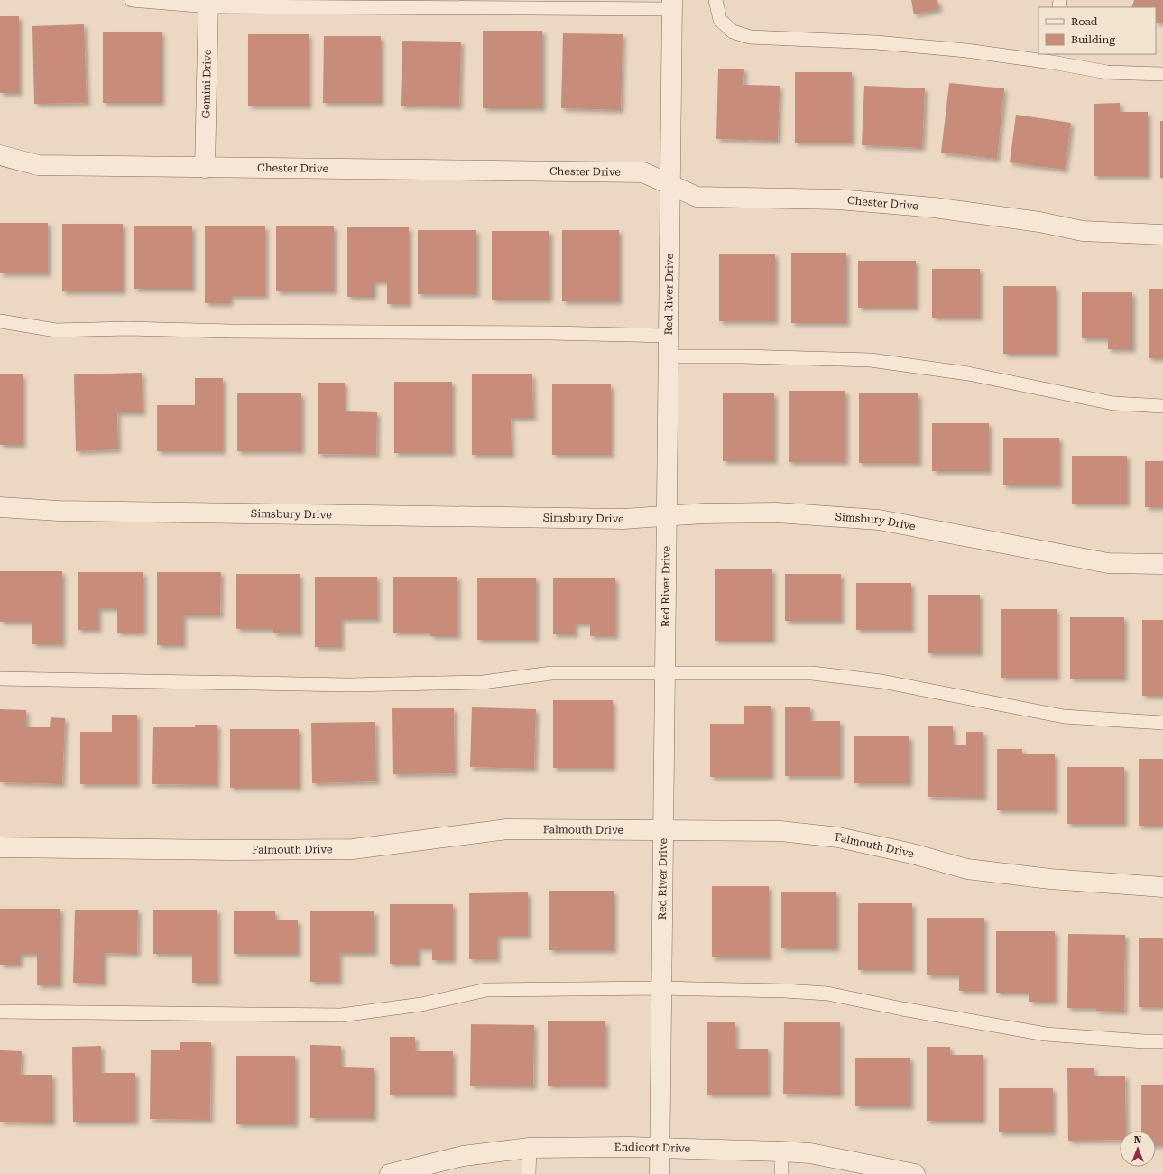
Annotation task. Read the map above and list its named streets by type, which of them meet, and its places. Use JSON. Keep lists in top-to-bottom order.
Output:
{
  "streets": {
    "street": [
      "Gemini Drive",
      "Chester Drive",
      "Red River Drive",
      "Simsbury Drive",
      "Falmouth Drive",
      "Endicott Drive"
    ]
  },
  "crossings": [
    ["Gemini Drive", "Chester Drive"],
    ["Chester Drive", "Red River Drive"],
    ["Red River Drive", "Simsbury Drive"],
    ["Red River Drive", "Falmouth Drive"],
    ["Red River Drive", "Endicott Drive"]
  ],
  "legend": ["Road", "Building"],
  "north": "top"
}
